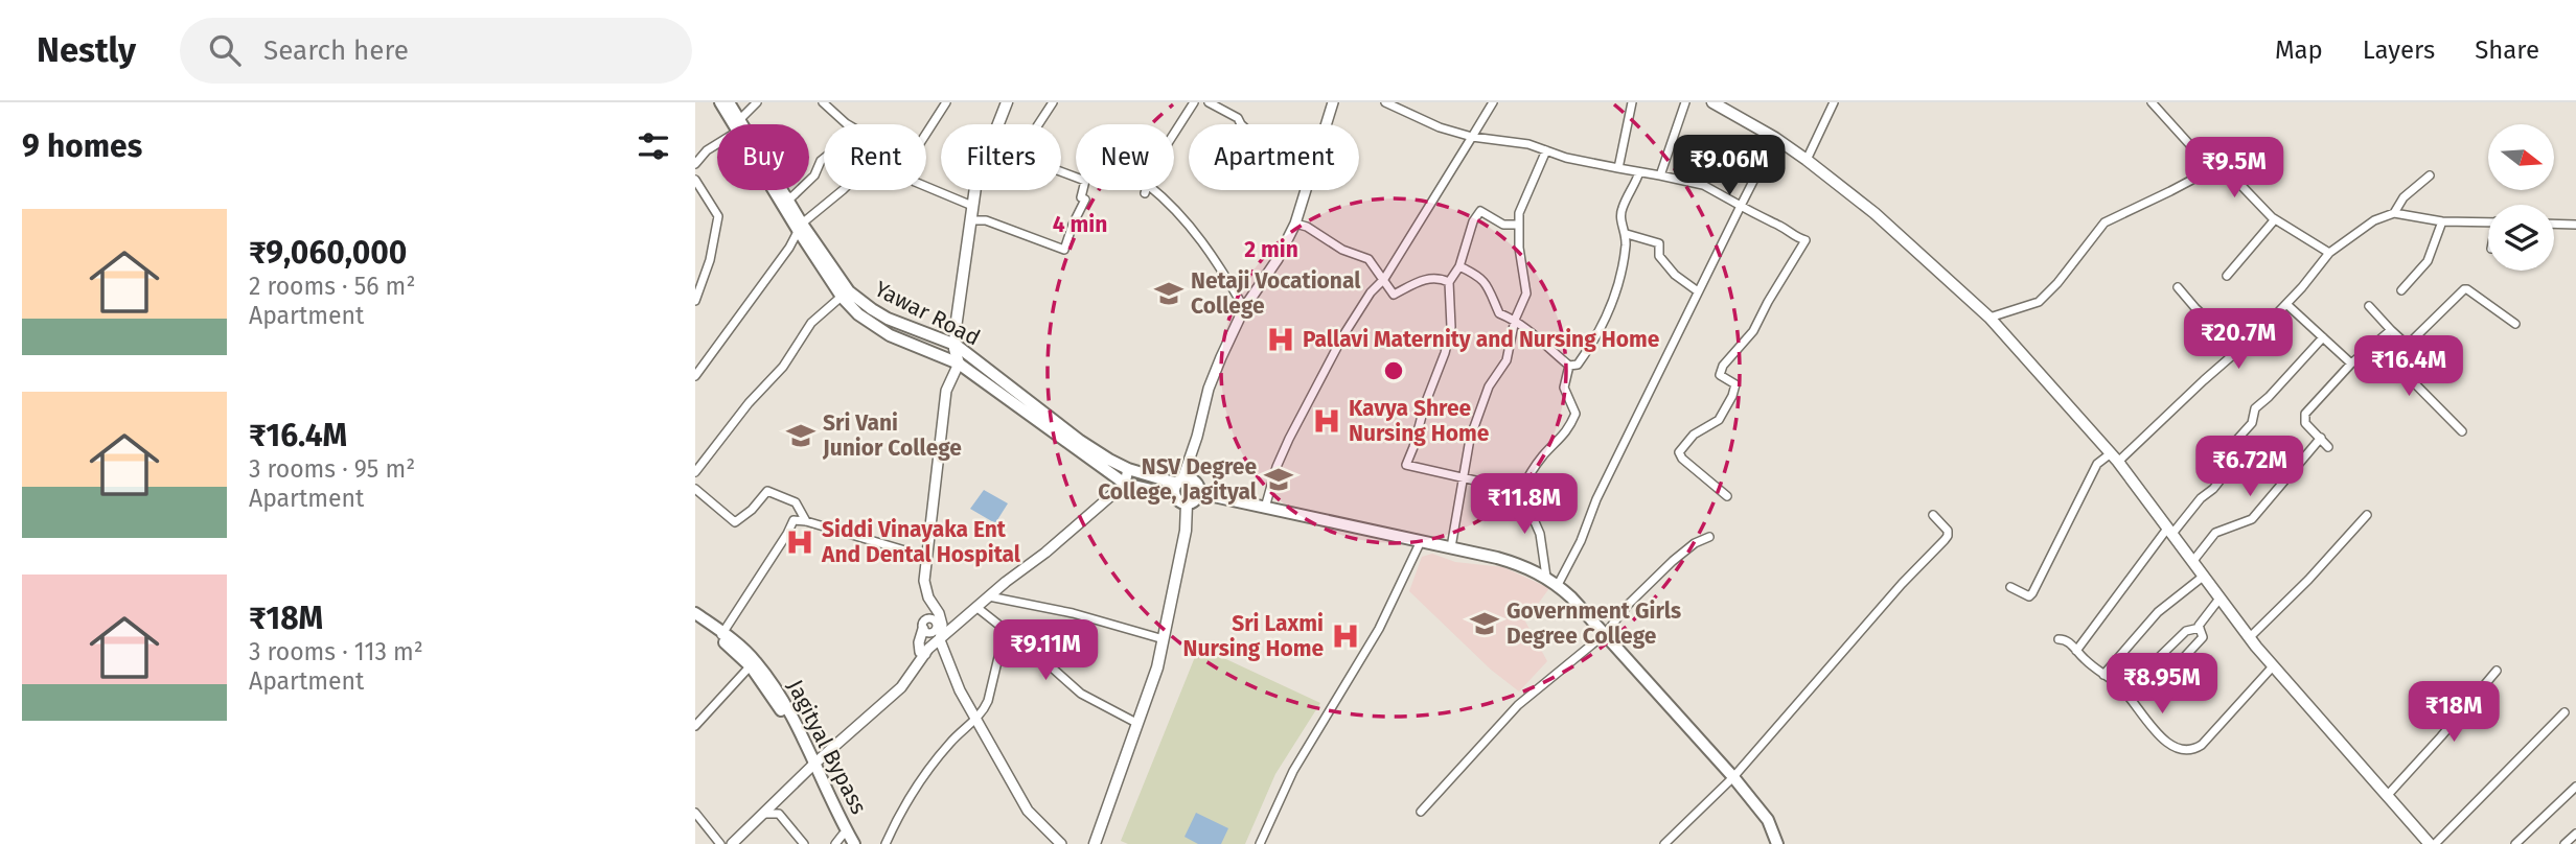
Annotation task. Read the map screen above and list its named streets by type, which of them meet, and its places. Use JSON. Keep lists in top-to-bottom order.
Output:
{
  "streets": {
    "main road": ["Yawar Road", "Jagityal Bypass"]
  },
  "places": {
    "school or university": [
      "Netaji Vocational College",
      "Sri Vani Junior College",
      "NSV Degree College, Jagityal",
      "Government Girls Degree College"
    ],
    "hospital": [
      "Pallavi Maternity and Nursing Home",
      "Kavya Shree Nursing Home",
      "Siddi Vinayaka Ent And Dental Hospital",
      "Sri Laxmi Nursing Home"
    ]
  },
  "north": "right",
  "page": {
    "header": "Nestly",
    "search": "Search here",
    "nav": ["Map", "Layers", "Share"],
    "heading": "9 homes",
    "chip": [
      "Buy",
      "Rent",
      "Filters",
      "New",
      "Apartment"
    ],
    "price": [
      "₹9.06M",
      "₹9.5M",
      "₹20.7M",
      "₹16.4M",
      "₹6.72M",
      "₹11.8M",
      "₹9.11M",
      "₹8.95M",
      "₹18M"
    ],
    "list": [
      {
        "name": "₹9,060,000",
        "note": "2 rooms · 56 m² · Apartment"
      },
      {
        "name": "₹16.4M",
        "note": "3 rooms · 95 m² · Apartment"
      },
      {
        "name": "₹18M",
        "note": "3 rooms · 113 m² · Apartment"
      }
    ]
  },
  "rings": ["4 min", "2 min"]
}
